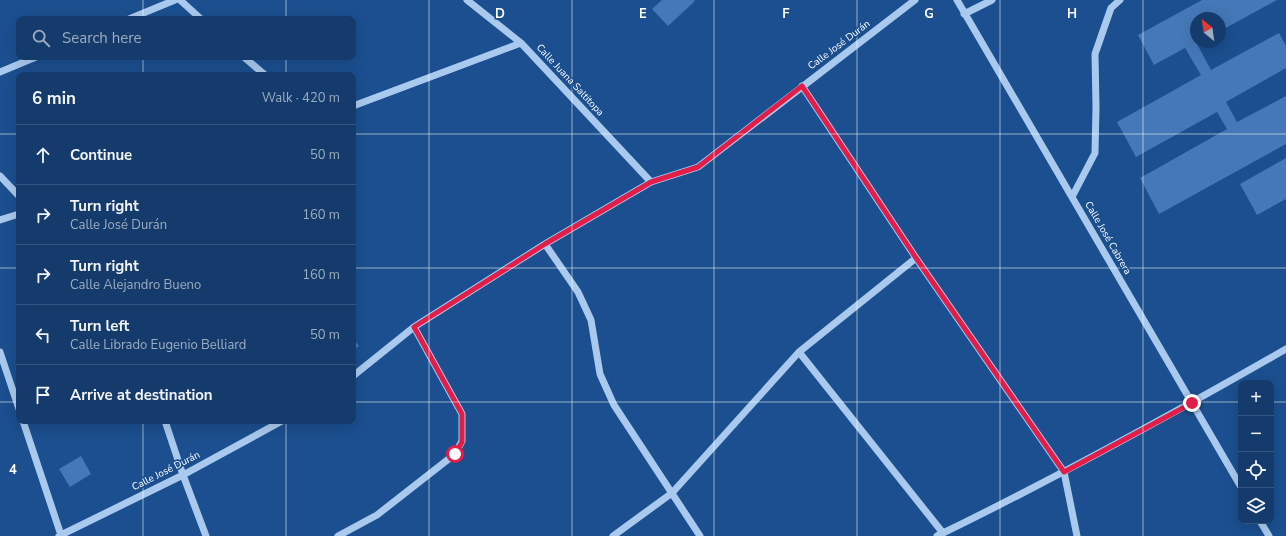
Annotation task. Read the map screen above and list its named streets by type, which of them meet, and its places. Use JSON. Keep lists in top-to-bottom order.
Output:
{
  "streets": {
    "street": ["Calle José Durán", "Calle Juana Saltitopa", "Calle José Cabrera"]
  },
  "crossings": [
    ["Calle José Durán", "Calle Juana Saltitopa"]
  ],
  "north": "top left",
  "page": {
    "search": "Search here",
    "heading": ["6 min", "Walk · 420 m"],
    "list": [
      ["Continue", "50 m"],
      ["Turn right", "Calle José Durán", "160 m"],
      ["Turn right", "Calle Alejandro Bueno", "160 m"],
      ["Turn left", "Calle Librado Eugenio Belliard", "50 m"],
      "Arrive at destination"
    ],
    "map_buttons": ["+", "−"]
  },
  "grid": {
    "columns": [
      "D",
      "E",
      "F",
      "G",
      "H"
    ],
    "rows": ["4"]
  }
}
